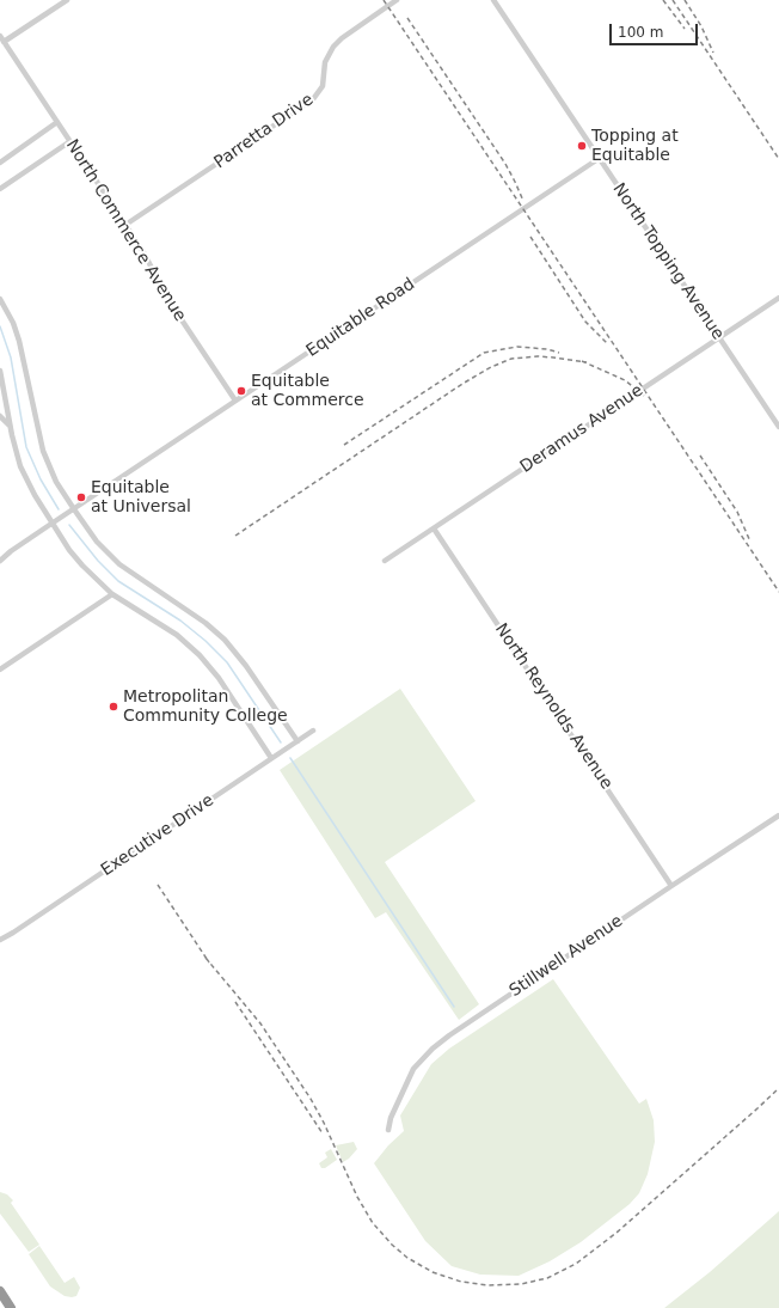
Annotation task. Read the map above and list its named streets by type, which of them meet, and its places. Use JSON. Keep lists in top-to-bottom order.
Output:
{
  "streets": {
    "street": [
      "Parretta Drive",
      "North Commerce Avenue",
      "North Topping Avenue",
      "Equitable Road",
      "Deramus Avenue",
      "North Reynolds Avenue",
      "Executive Drive",
      "Stillwell Avenue"
    ]
  },
  "crossings": [
    ["Parretta Drive", "North Commerce Avenue"],
    ["North Commerce Avenue", "Equitable Road"],
    ["North Topping Avenue", "Equitable Road"],
    ["North Topping Avenue", "Deramus Avenue"],
    ["Deramus Avenue", "North Reynolds Avenue"],
    ["North Reynolds Avenue", "Stillwell Avenue"]
  ],
  "places": [
    "Topping at Equitable",
    "Equitable at Commerce",
    "Equitable at Universal",
    "Metropolitan Community College"
  ],
  "scale_bar": "100 m"
}
